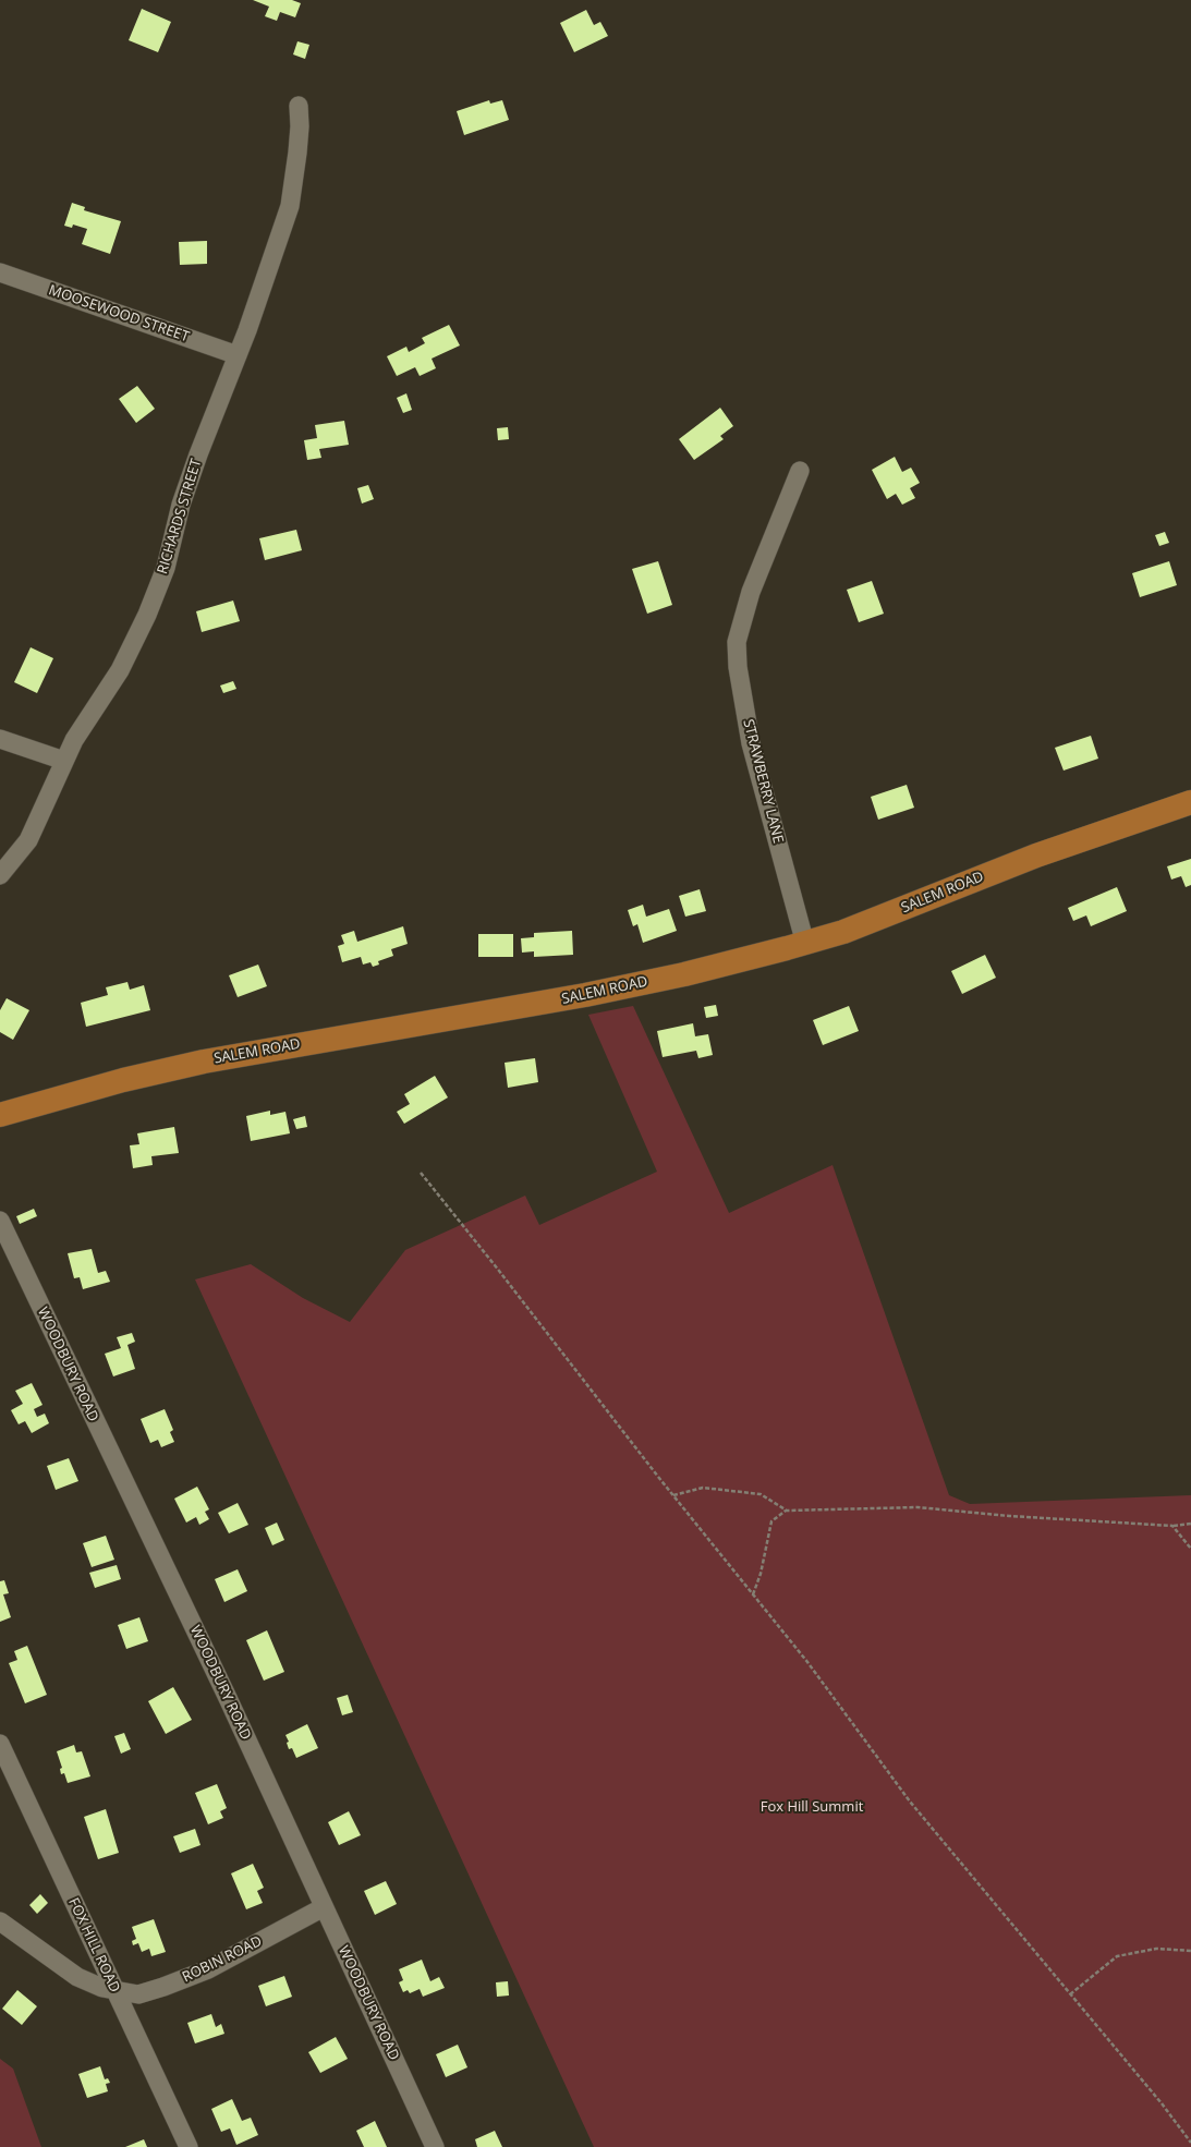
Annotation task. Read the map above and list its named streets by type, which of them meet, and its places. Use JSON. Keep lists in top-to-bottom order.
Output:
{
  "streets": {
    "main road": ["SALEM ROAD"],
    "street": [
      "MOOSEWOOD STREET",
      "RICHARDS STREET",
      "STRAWBERRY LANE",
      "WOODBURY ROAD",
      "FOX HILL ROAD",
      "ROBIN ROAD"
    ]
  },
  "crossings": [
    ["MOOSEWOOD STREET", "RICHARDS STREET"],
    ["STRAWBERRY LANE", "SALEM ROAD"],
    ["WOODBURY ROAD", "ROBIN ROAD"],
    ["FOX HILL ROAD", "ROBIN ROAD"]
  ],
  "parks": ["Fox Hill Summit"]
}
